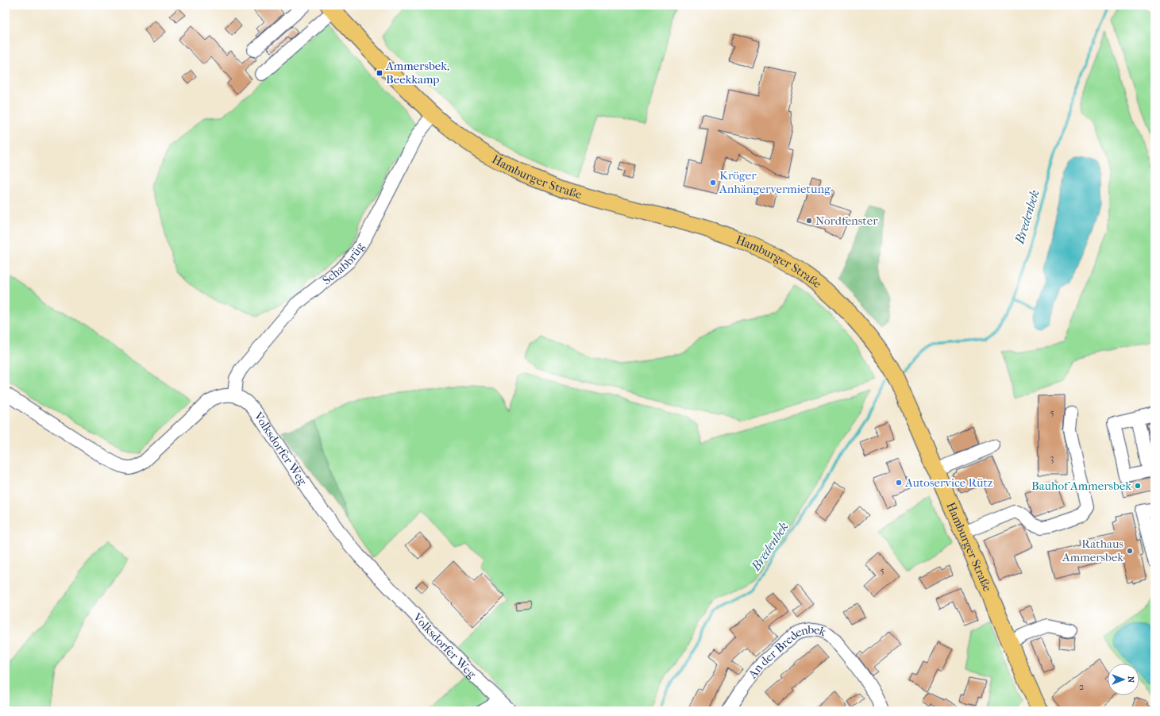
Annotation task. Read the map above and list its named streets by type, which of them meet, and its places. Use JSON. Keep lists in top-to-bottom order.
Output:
{
  "streets": {
    "main road": ["Hamburger Straße"],
    "street": ["Schabbrüg", "Volksdorfer Weg", "An der Bredenbek"]
  },
  "crossings": [
    ["Hamburger Straße", "Schabbrüg"],
    ["Schabbrüg", "Volksdorfer Weg"]
  ],
  "water": ["Bredenbek"],
  "places": {
    "transit": ["Ammersbek, Beekkamp"],
    "other": [
      "Kröger Anhängervermietung",
      "Nordfenster",
      "Autoservice Rütz",
      "Bauhof Ammersbek",
      "Rathaus Ammersbek"
    ]
  },
  "house_numbers": [
    "5",
    "3",
    "5",
    "2"
  ],
  "north": "right"
}
